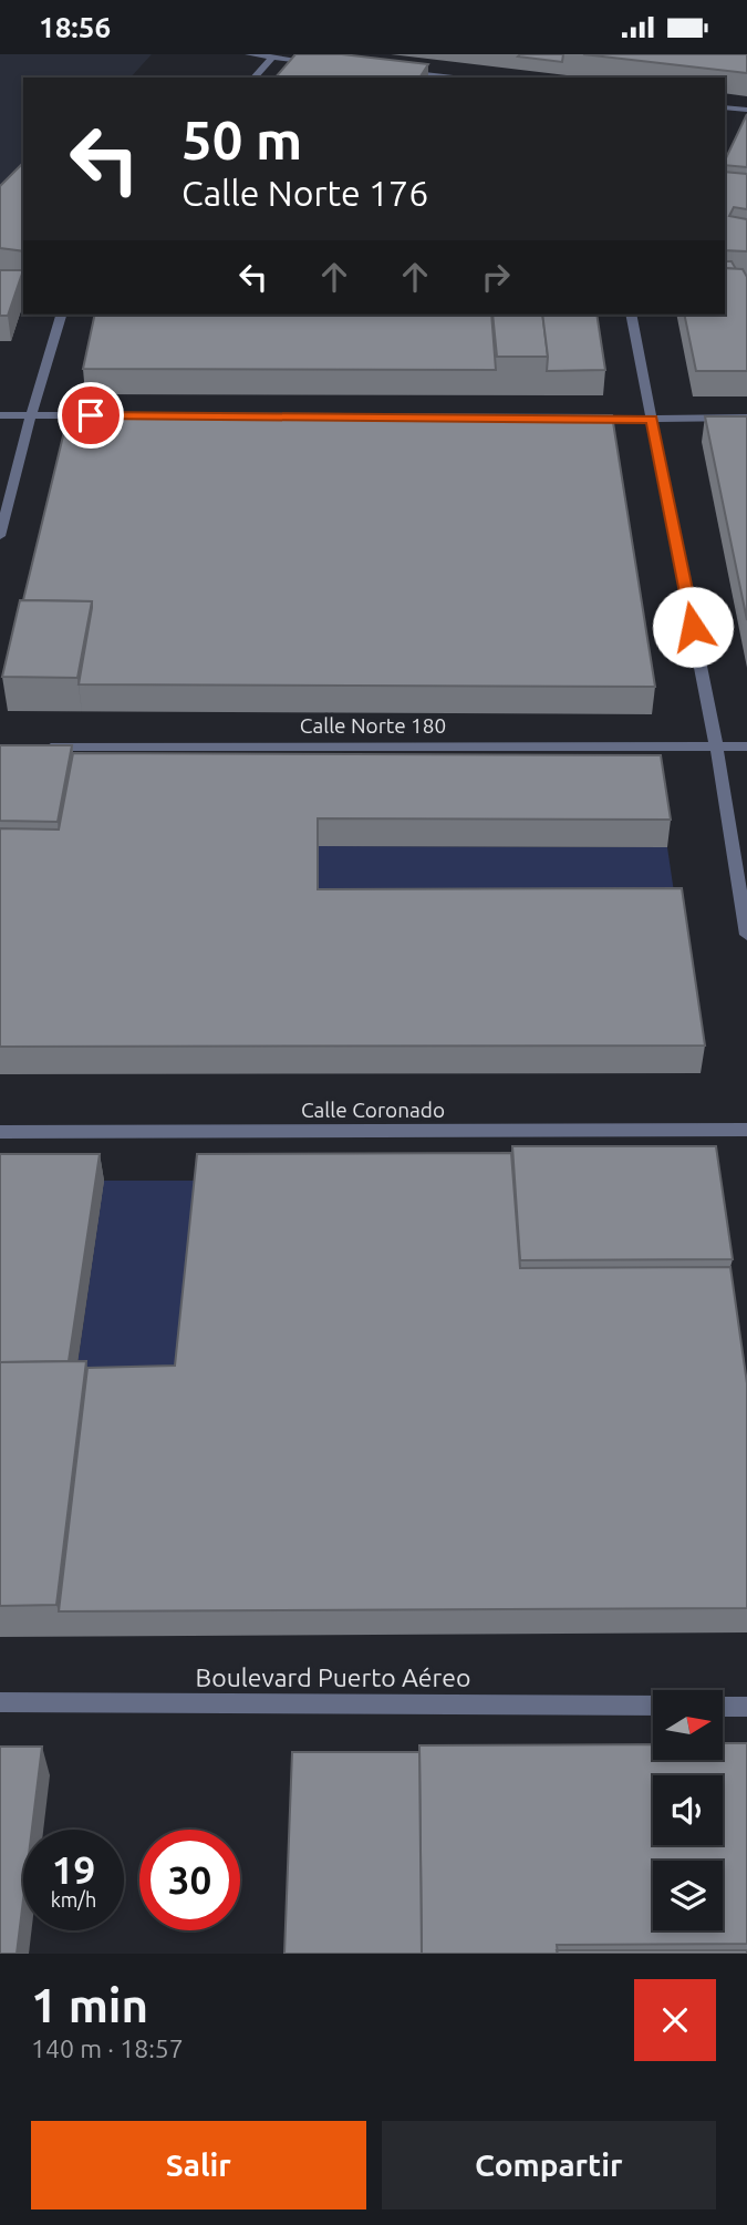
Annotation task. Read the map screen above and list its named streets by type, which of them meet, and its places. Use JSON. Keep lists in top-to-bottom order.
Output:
{
  "streets": {
    "street": ["Calle Norte 180", "Calle Coronado", "Boulevard Puerto Aéreo"]
  },
  "north": "right",
  "page": {
    "status": "18:56",
    "turn": ["50 m", "Calle Norte 176"],
    "speed": "19 km/h",
    "limit": "30",
    "heading": ["1 min", "140 m · 18:57"],
    "buttons": ["Salir", "Compartir"]
  }
}
